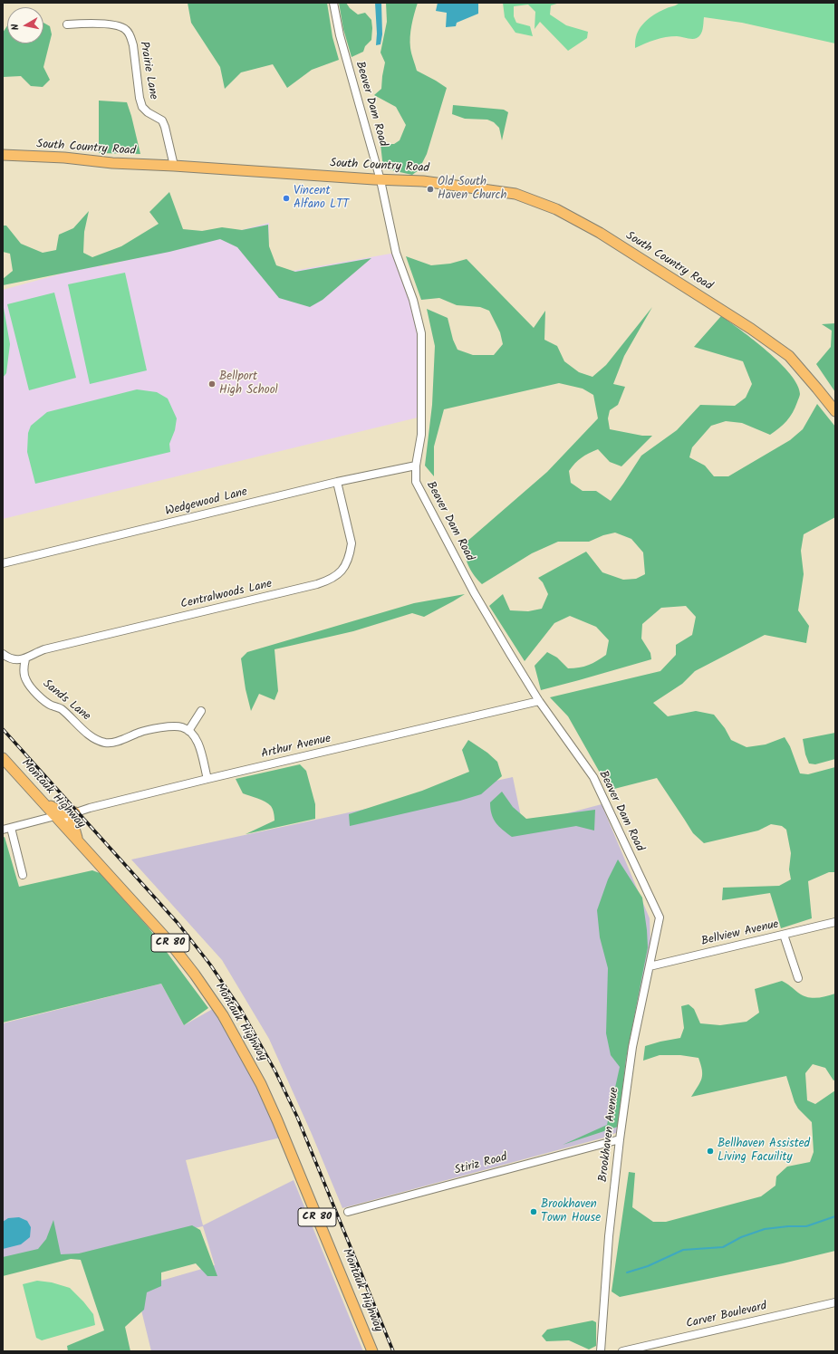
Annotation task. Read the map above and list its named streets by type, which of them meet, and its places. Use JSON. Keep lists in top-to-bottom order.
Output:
{
  "streets": {
    "main road": ["South Country Road", "Montauk Highway", "CR 80"],
    "street": [
      "Prairie Lane",
      "Beaver Dam Road",
      "Wedgewood Lane",
      "Centralwoods Lane",
      "Sands Lane",
      "Arthur Avenue",
      "Bellview Avenue",
      "Brookhaven Avenue",
      "Stiriz Road",
      "Carver Boulevard"
    ]
  },
  "crossings": [
    ["Prairie Lane", "South Country Road"],
    ["Beaver Dam Road", "South Country Road"],
    ["Beaver Dam Road", "Wedgewood Lane"],
    ["Beaver Dam Road", "Arthur Avenue"],
    ["Beaver Dam Road", "Bellview Avenue"],
    ["Beaver Dam Road", "Brookhaven Avenue"],
    ["Wedgewood Lane", "Centralwoods Lane"],
    ["Centralwoods Lane", "Sands Lane"],
    ["Arthur Avenue", "Montauk Highway"],
    ["Bellview Avenue", "Brookhaven Avenue"],
    ["Brookhaven Avenue", "Stiriz Road"]
  ],
  "places": [
    "Old South Haven Church",
    "Vincent Alfano LTT",
    "Bellport High School",
    "Bellhaven Assisted Living Facuility",
    "Brookhaven Town House"
  ],
  "north": "left"
}
